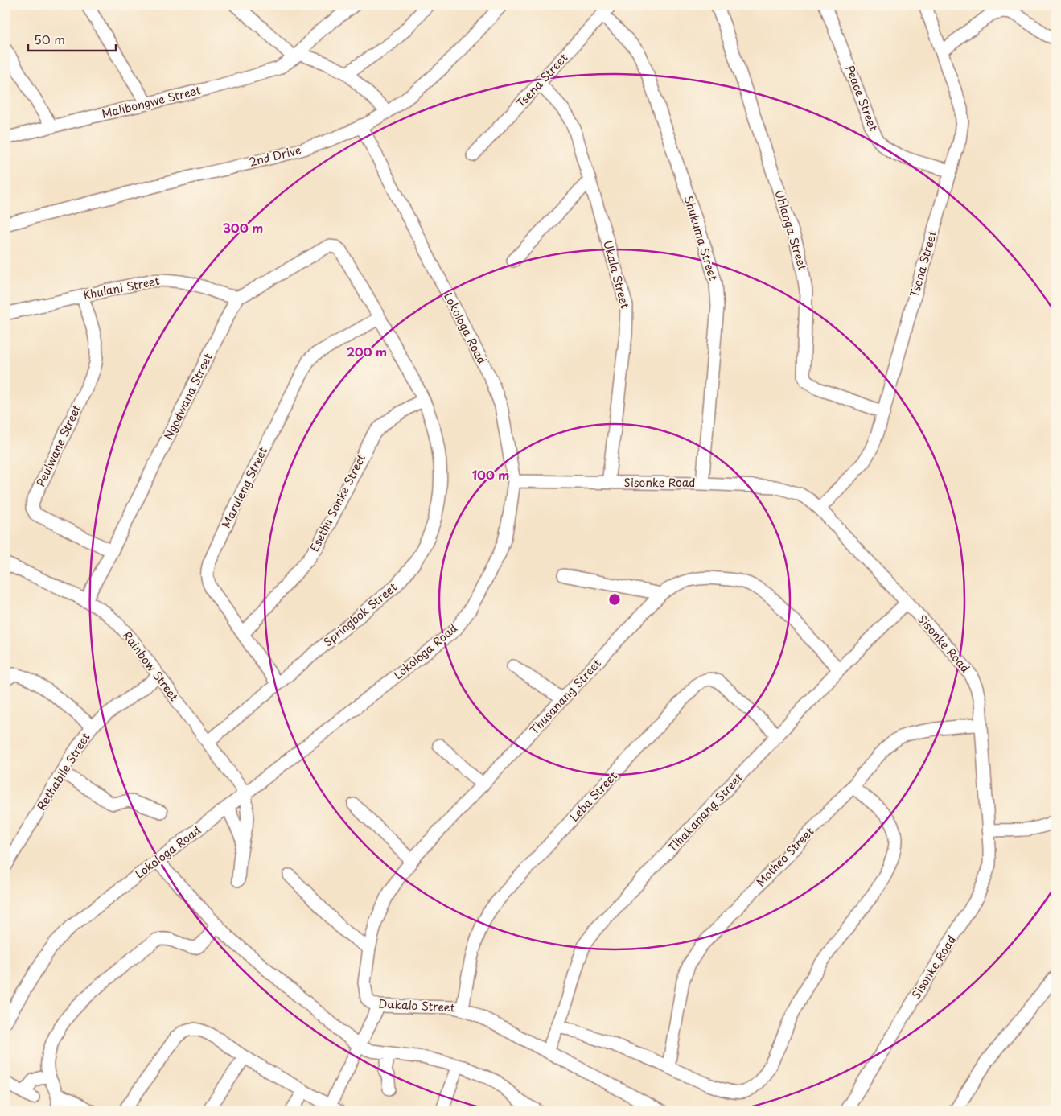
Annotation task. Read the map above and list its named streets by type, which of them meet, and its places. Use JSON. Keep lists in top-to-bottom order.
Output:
{
  "streets": {
    "street": [
      "Tsena Street",
      "Peace Street",
      "Malibongwe Street",
      "2nd Drive",
      "Uhlanga Street",
      "Shukuma Street",
      "Ukala Street",
      "Khulani Street",
      "Lokologa Road",
      "Ngodwana Street",
      "Peulwane Street",
      "Sisonke Road",
      "Maruleng Street",
      "Esethu Sonke Street",
      "Springbok Street",
      "Rainbow Street",
      "Thusanang Street",
      "Rethabile Street",
      "Leba Street",
      "Tlhakanang Street",
      "Motheo Street",
      "Dakalo Street"
    ]
  },
  "crossings": [
    ["Tsena Street", "Peace Street"],
    ["Tsena Street", "Uhlanga Street"],
    ["Tsena Street", "Shukuma Street"],
    ["Tsena Street", "Ukala Street"],
    ["Tsena Street", "Sisonke Road"],
    ["2nd Drive", "Lokologa Road"],
    ["Shukuma Street", "Sisonke Road"],
    ["Ukala Street", "Sisonke Road"],
    ["Khulani Street", "Ngodwana Street"],
    ["Khulani Street", "Peulwane Street"],
    ["Khulani Street", "Springbok Street"],
    ["Lokologa Road", "Sisonke Road"],
    ["Lokologa Road", "Rainbow Street"],
    ["Ngodwana Street", "Peulwane Street"],
    ["Ngodwana Street", "Springbok Street"],
    ["Ngodwana Street", "Rainbow Street"],
    ["Sisonke Road", "Tlhakanang Street"],
    ["Sisonke Road", "Motheo Street"],
    ["Maruleng Street", "Esethu Sonke Street"],
    ["Maruleng Street", "Springbok Street"],
    ["Esethu Sonke Street", "Springbok Street"],
    ["Springbok Street", "Rainbow Street"],
    ["Rainbow Street", "Rethabile Street"],
    ["Thusanang Street", "Tlhakanang Street"],
    ["Thusanang Street", "Dakalo Street"],
    ["Leba Street", "Tlhakanang Street"],
    ["Leba Street", "Dakalo Street"],
    ["Tlhakanang Street", "Dakalo Street"]
  ],
  "scale_bar": "50 m",
  "rings": ["300 m", "200 m", "100 m"]
}
